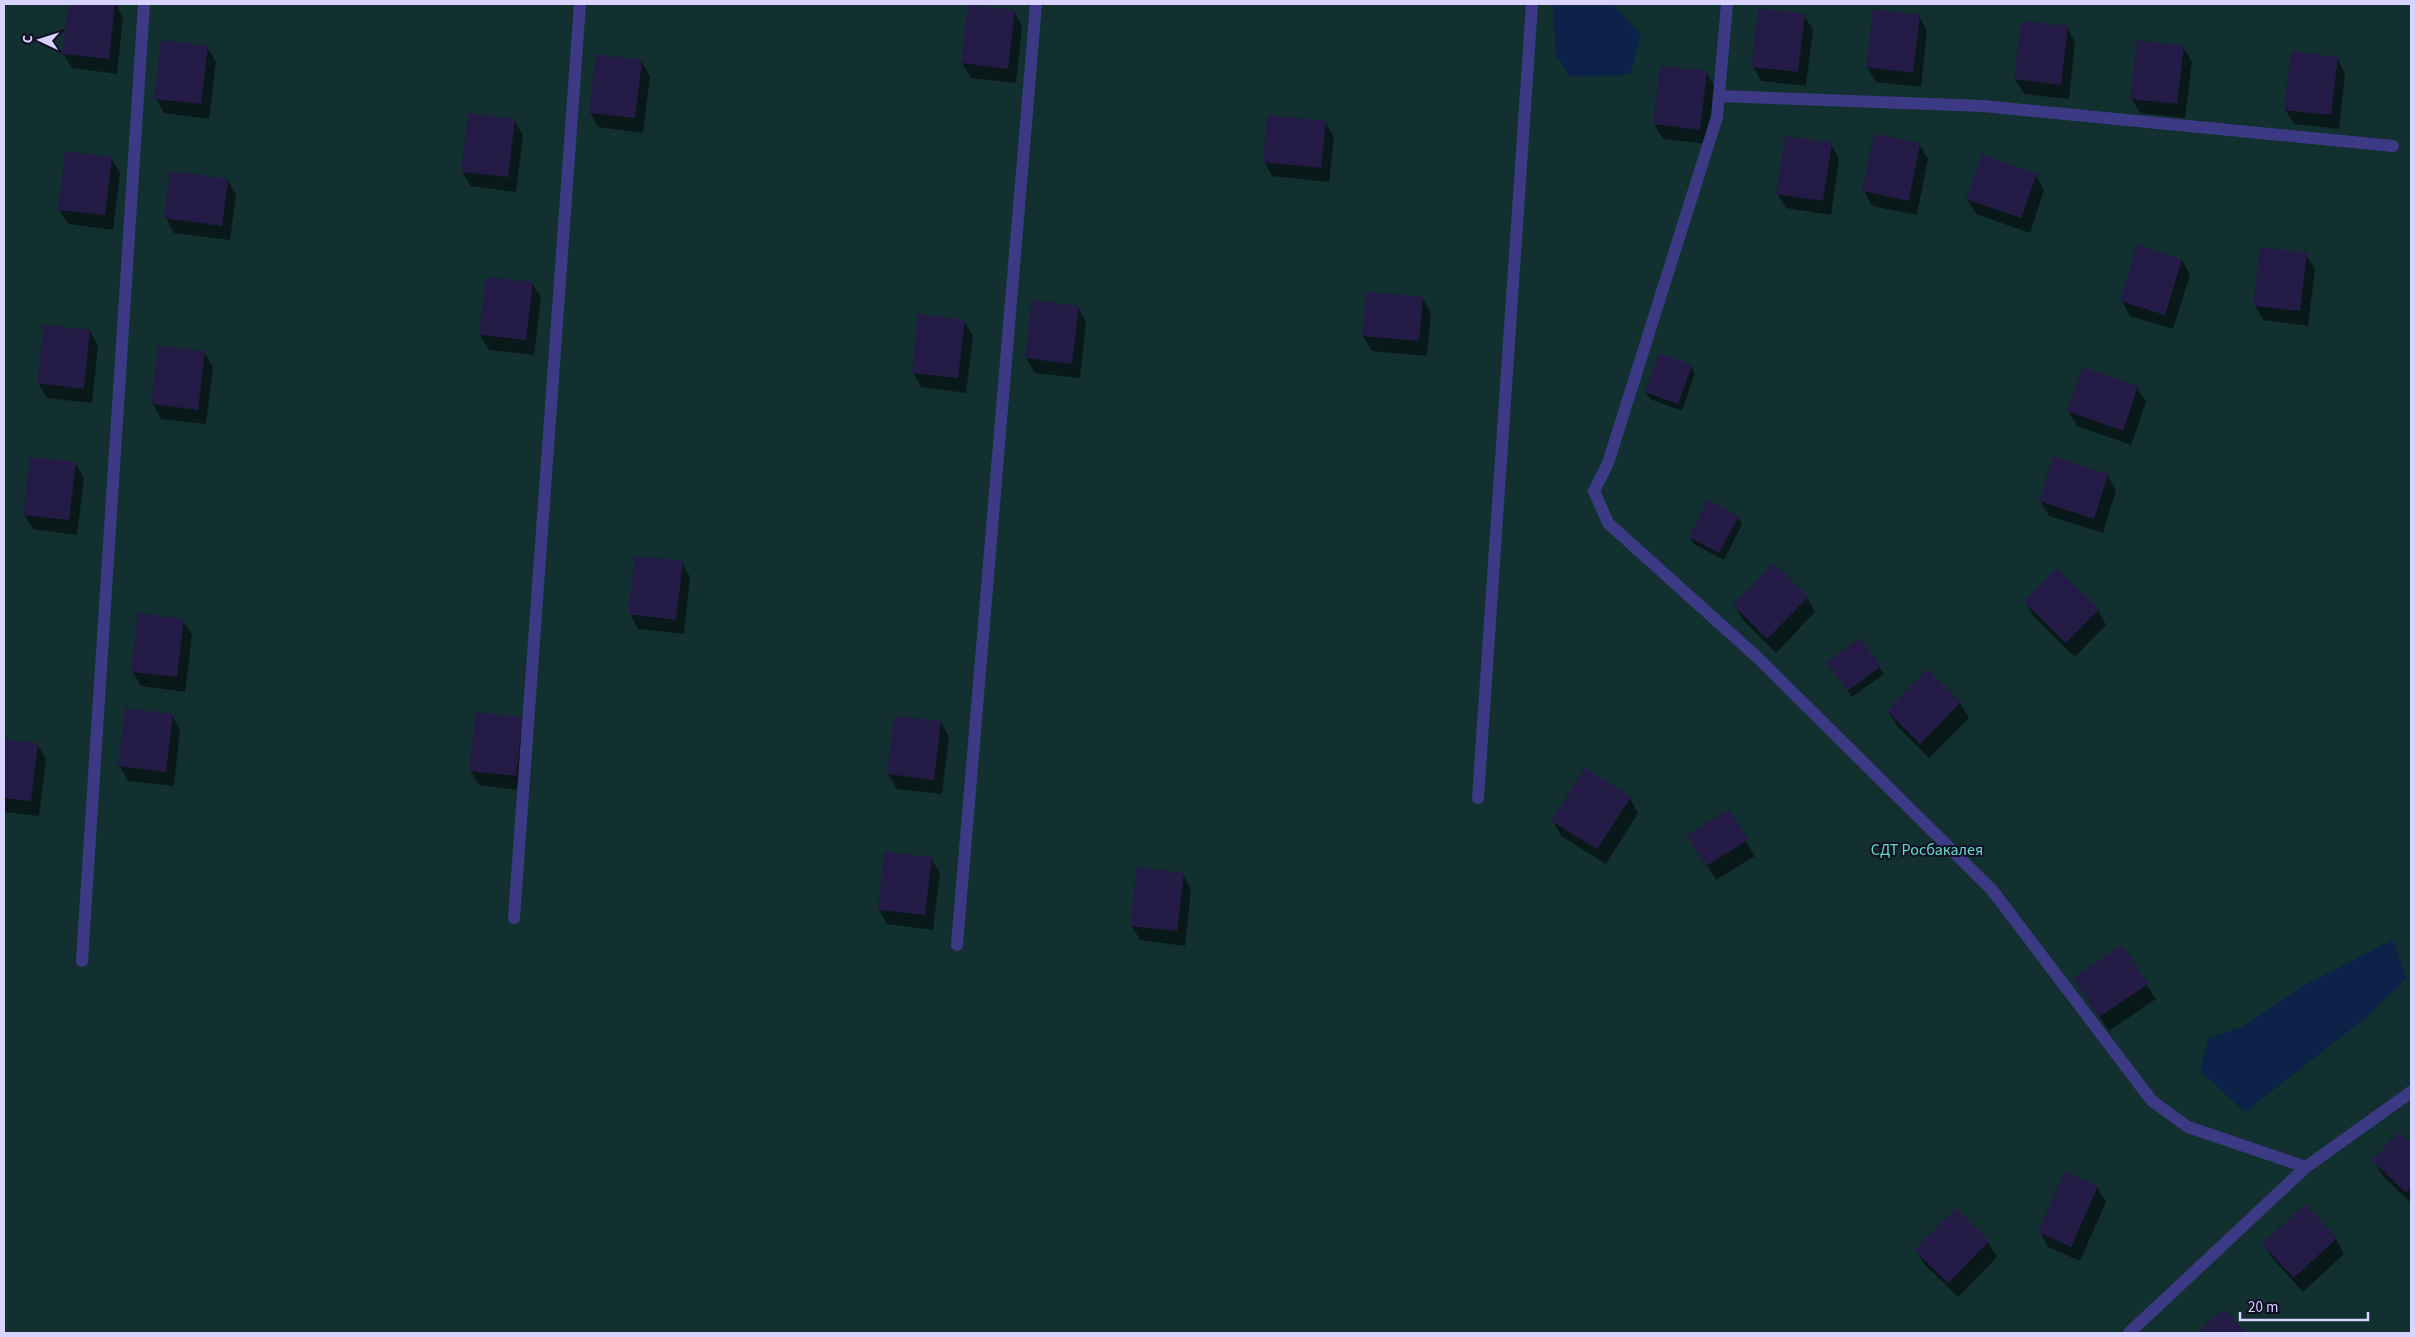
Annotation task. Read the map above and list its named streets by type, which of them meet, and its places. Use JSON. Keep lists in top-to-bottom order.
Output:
{
  "parks": ["СДТ Росбакалея"],
  "scale_bar": "20 m",
  "north": "left"
}
